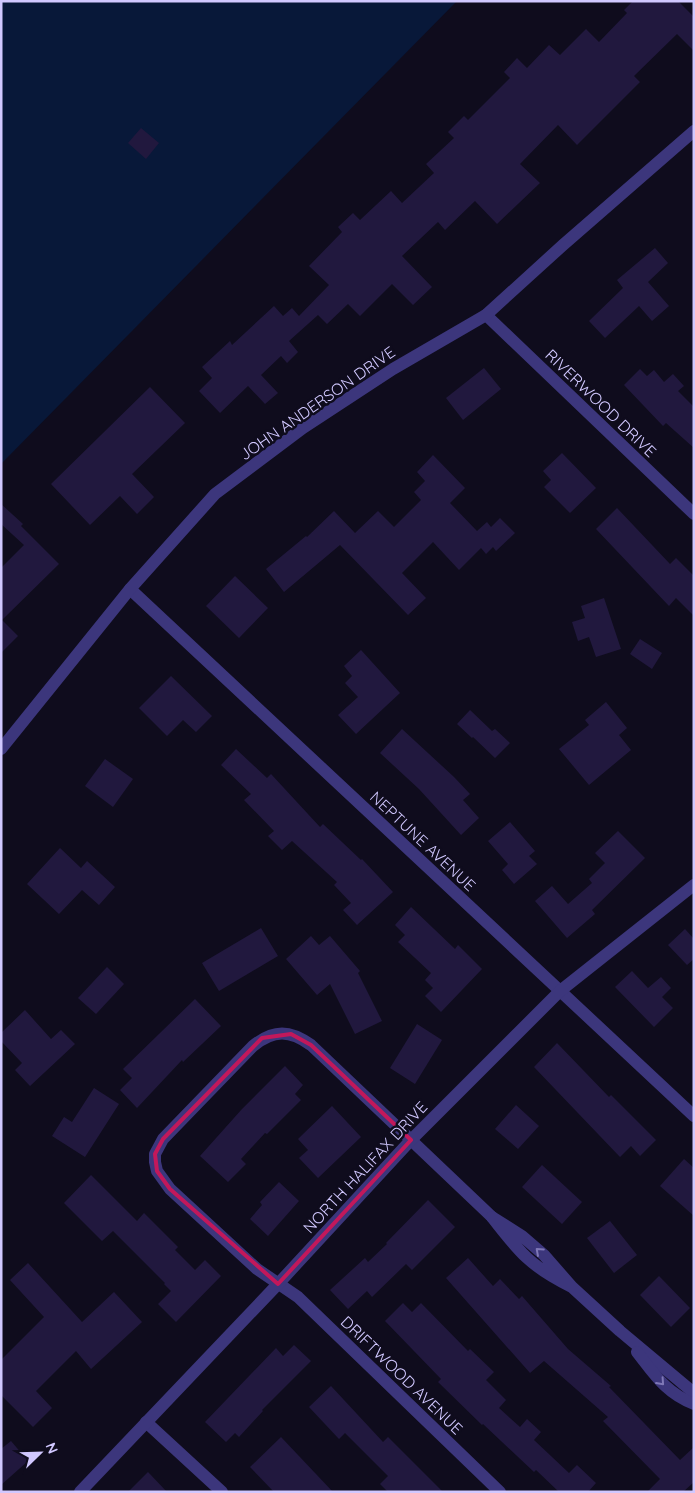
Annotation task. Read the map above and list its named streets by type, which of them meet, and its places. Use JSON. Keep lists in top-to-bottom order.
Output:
{
  "streets": {
    "street": [
      "JOHN ANDERSON DRIVE",
      "RIVERWOOD DRIVE",
      "NEPTUNE AVENUE",
      "NORTH HALIFAX DRIVE",
      "DRIFTWOOD AVENUE"
    ]
  },
  "crossings": [
    ["JOHN ANDERSON DRIVE", "RIVERWOOD DRIVE"],
    ["JOHN ANDERSON DRIVE", "NEPTUNE AVENUE"],
    ["NEPTUNE AVENUE", "NORTH HALIFAX DRIVE"],
    ["NORTH HALIFAX DRIVE", "DRIFTWOOD AVENUE"]
  ],
  "north": "top right"
}
